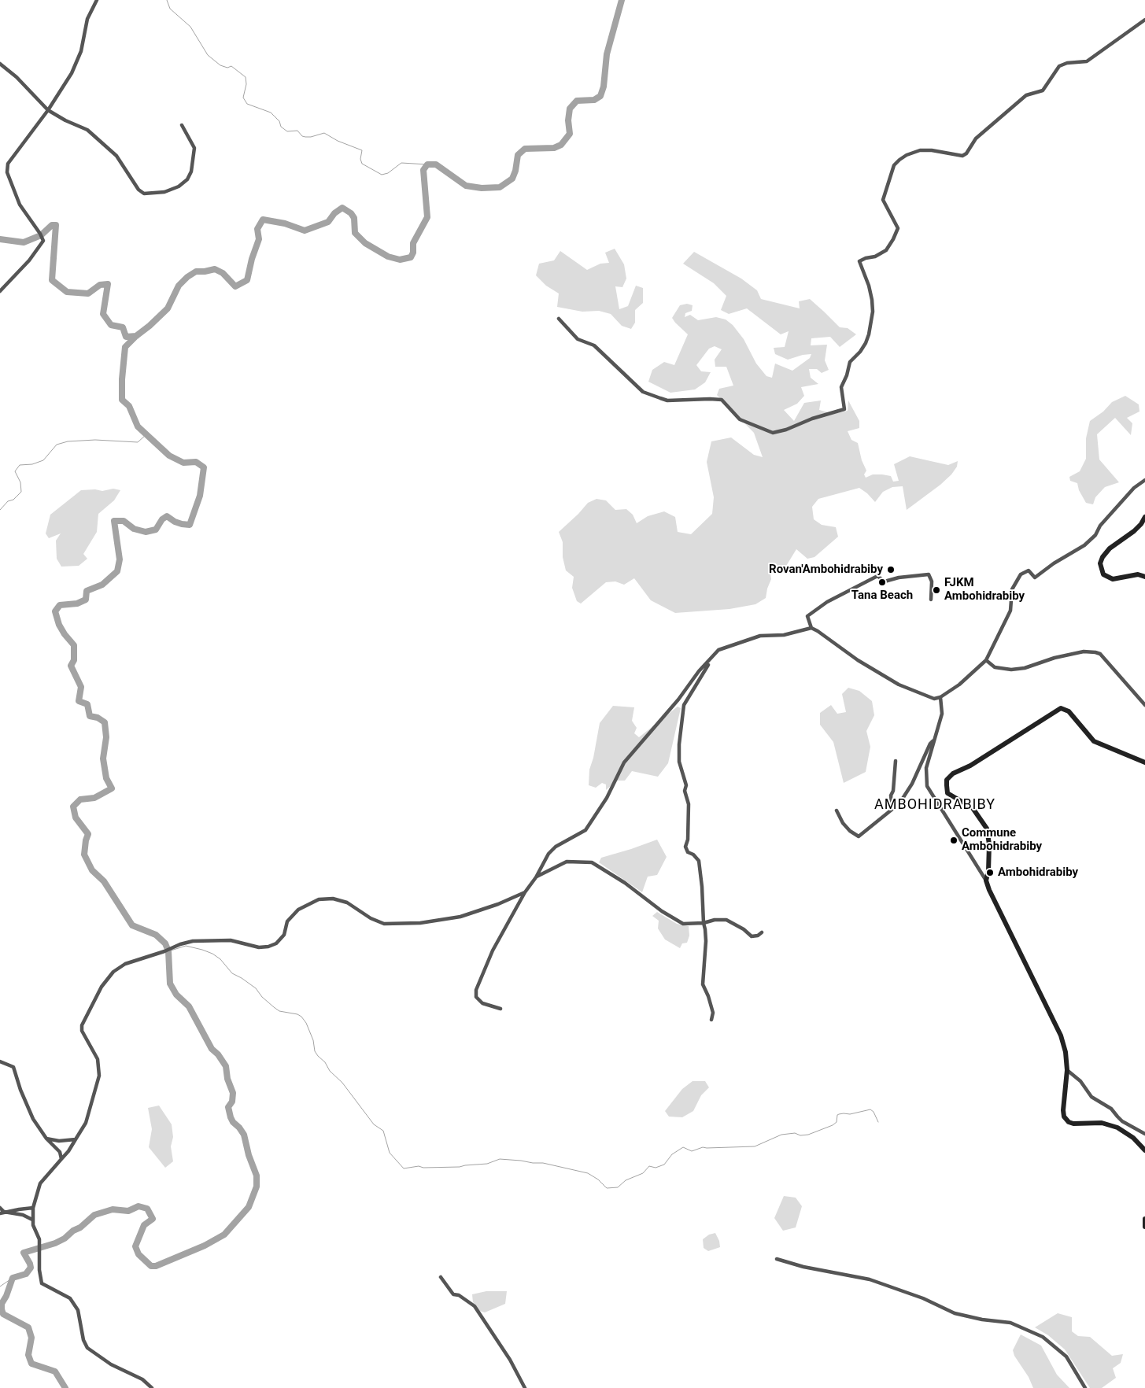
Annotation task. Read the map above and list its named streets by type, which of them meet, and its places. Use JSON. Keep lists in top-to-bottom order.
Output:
{
  "districts": ["AMBOHIDRABIBY"],
  "places": [
    "Rovan'Ambohidrabiby",
    "Tana Beach",
    "FJKM Ambohidrabiby",
    "Commune Ambohidrabiby",
    "Ambohidrabiby"
  ]
}
